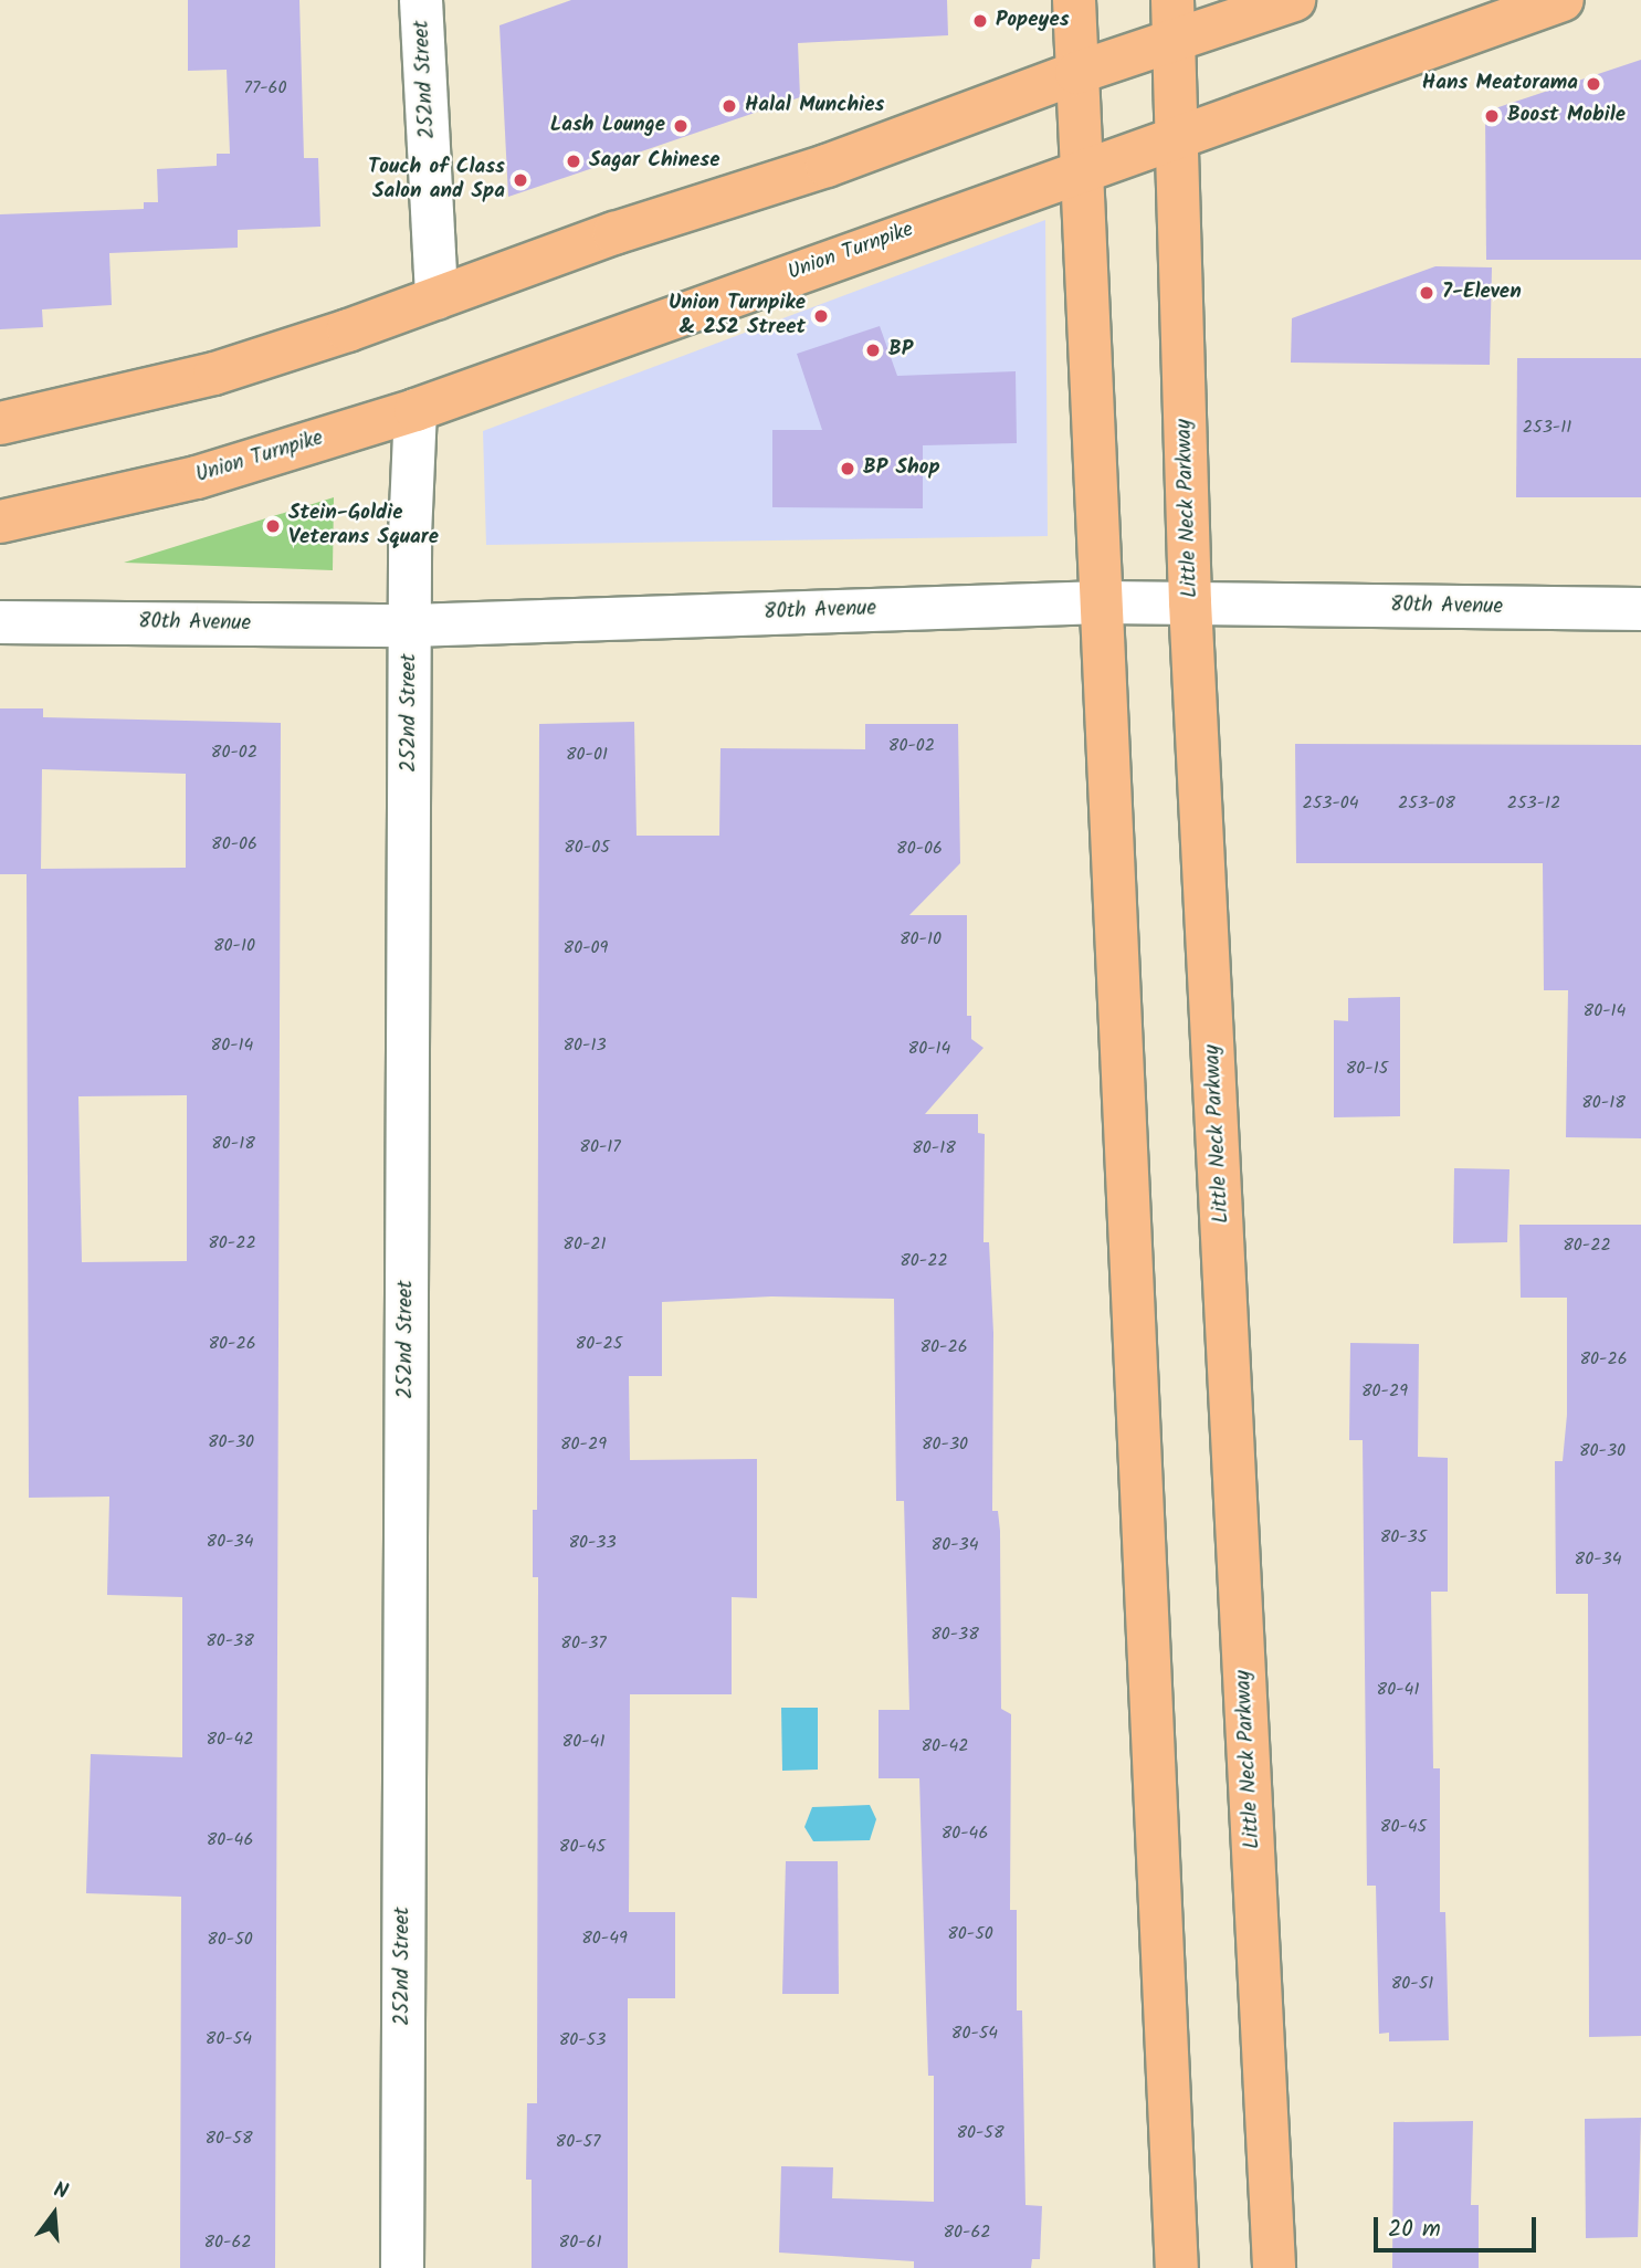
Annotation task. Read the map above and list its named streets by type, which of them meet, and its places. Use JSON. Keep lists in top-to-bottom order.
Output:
{
  "streets": {
    "main road": ["Union Turnpike", "Little Neck Parkway"],
    "street": ["252nd Street", "80th Avenue"]
  },
  "crossings": [
    ["252nd Street", "Union Turnpike"],
    ["252nd Street", "80th Avenue"],
    ["Union Turnpike", "Little Neck Parkway"],
    ["Little Neck Parkway", "80th Avenue"]
  ],
  "places": [
    "Popeyes",
    "Hans Meatorama",
    "Halal Munchies",
    "Boost Mobile",
    "Lash Lounge",
    "Sagar Chinese",
    "Touch of Class Salon and Spa",
    "7-Eleven",
    "Union Turnpike & 252 Street",
    "BP",
    "BP Shop",
    "Stein-Goldie Veterans Square"
  ],
  "house_numbers": [
    "77-60",
    "253-11",
    "80-02",
    "80-02",
    "80-01",
    "253-04",
    "253-08",
    "253-12",
    "80-06",
    "80-05",
    "80-06",
    "80-10",
    "80-10",
    "80-09",
    "80-14",
    "80-14",
    "80-13",
    "80-14",
    "80-15",
    "80-18",
    "80-18",
    "80-17",
    "80-18",
    "80-22",
    "80-21",
    "80-22",
    "80-22",
    "80-26",
    "80-25",
    "80-26",
    "80-26",
    "80-29",
    "80-30",
    "80-29",
    "80-30",
    "80-30",
    "80-35",
    "80-34",
    "80-33",
    "80-34",
    "80-34",
    "80-38",
    "80-38",
    "80-37",
    "80-41",
    "80-42",
    "80-41",
    "80-42",
    "80-45",
    "80-46",
    "80-46",
    "80-45",
    "80-50",
    "80-49",
    "80-50",
    "80-51",
    "80-54",
    "80-54",
    "80-53",
    "80-58",
    "80-58",
    "80-57",
    "80-62",
    "80-62",
    "80-61"
  ],
  "scale_bar": "20 m",
  "north": "top"
}
